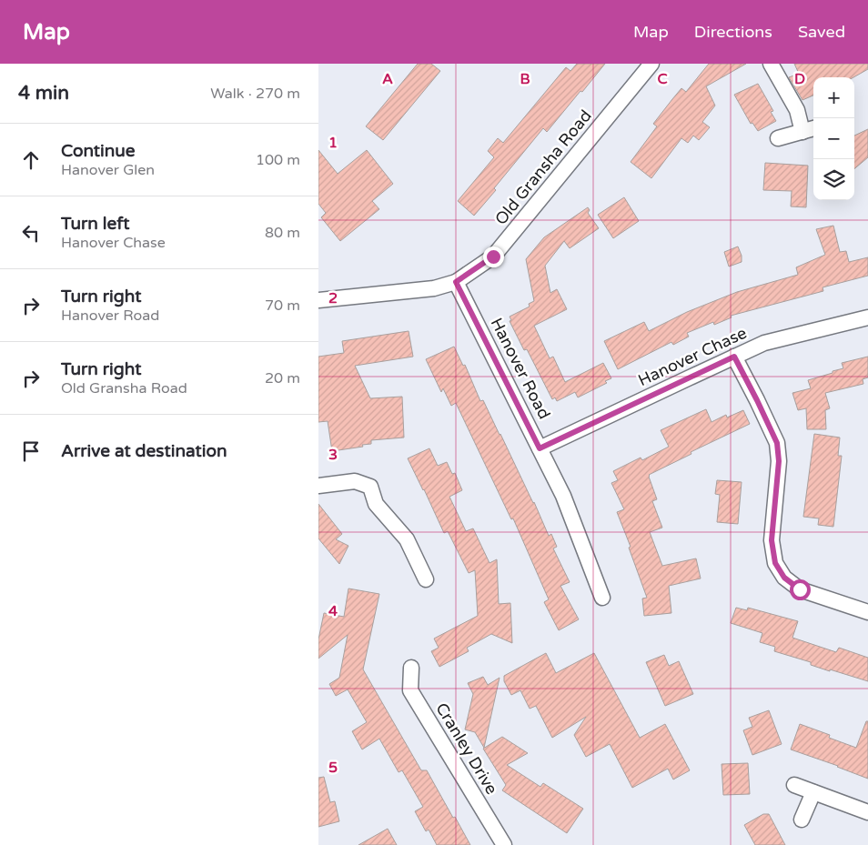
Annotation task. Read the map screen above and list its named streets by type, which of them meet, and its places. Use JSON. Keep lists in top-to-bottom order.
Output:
{
  "streets": {
    "street": [
      "Old Gransha Road",
      "Hanover Chase",
      "Hanover Road",
      "Cranley Drive"
    ]
  },
  "crossings": [
    ["Old Gransha Road", "Hanover Road"],
    ["Hanover Chase", "Hanover Road"]
  ],
  "page": {
    "header": "Map",
    "nav": ["Map", "Directions", "Saved"],
    "heading": ["4 min", "Walk · 270 m"],
    "map_buttons": ["+", "−"],
    "list": [
      ["Continue", "Hanover Glen", "100 m"],
      ["Turn left", "Hanover Chase", "80 m"],
      ["Turn right", "Hanover Road", "70 m"],
      ["Turn right", "Old Gransha Road", "20 m"],
      "Arrive at destination"
    ]
  },
  "grid": {
    "columns": [
      "A",
      "B",
      "C",
      "D"
    ],
    "rows": [
      "1",
      "2",
      "3",
      "4",
      "5"
    ]
  }
}
